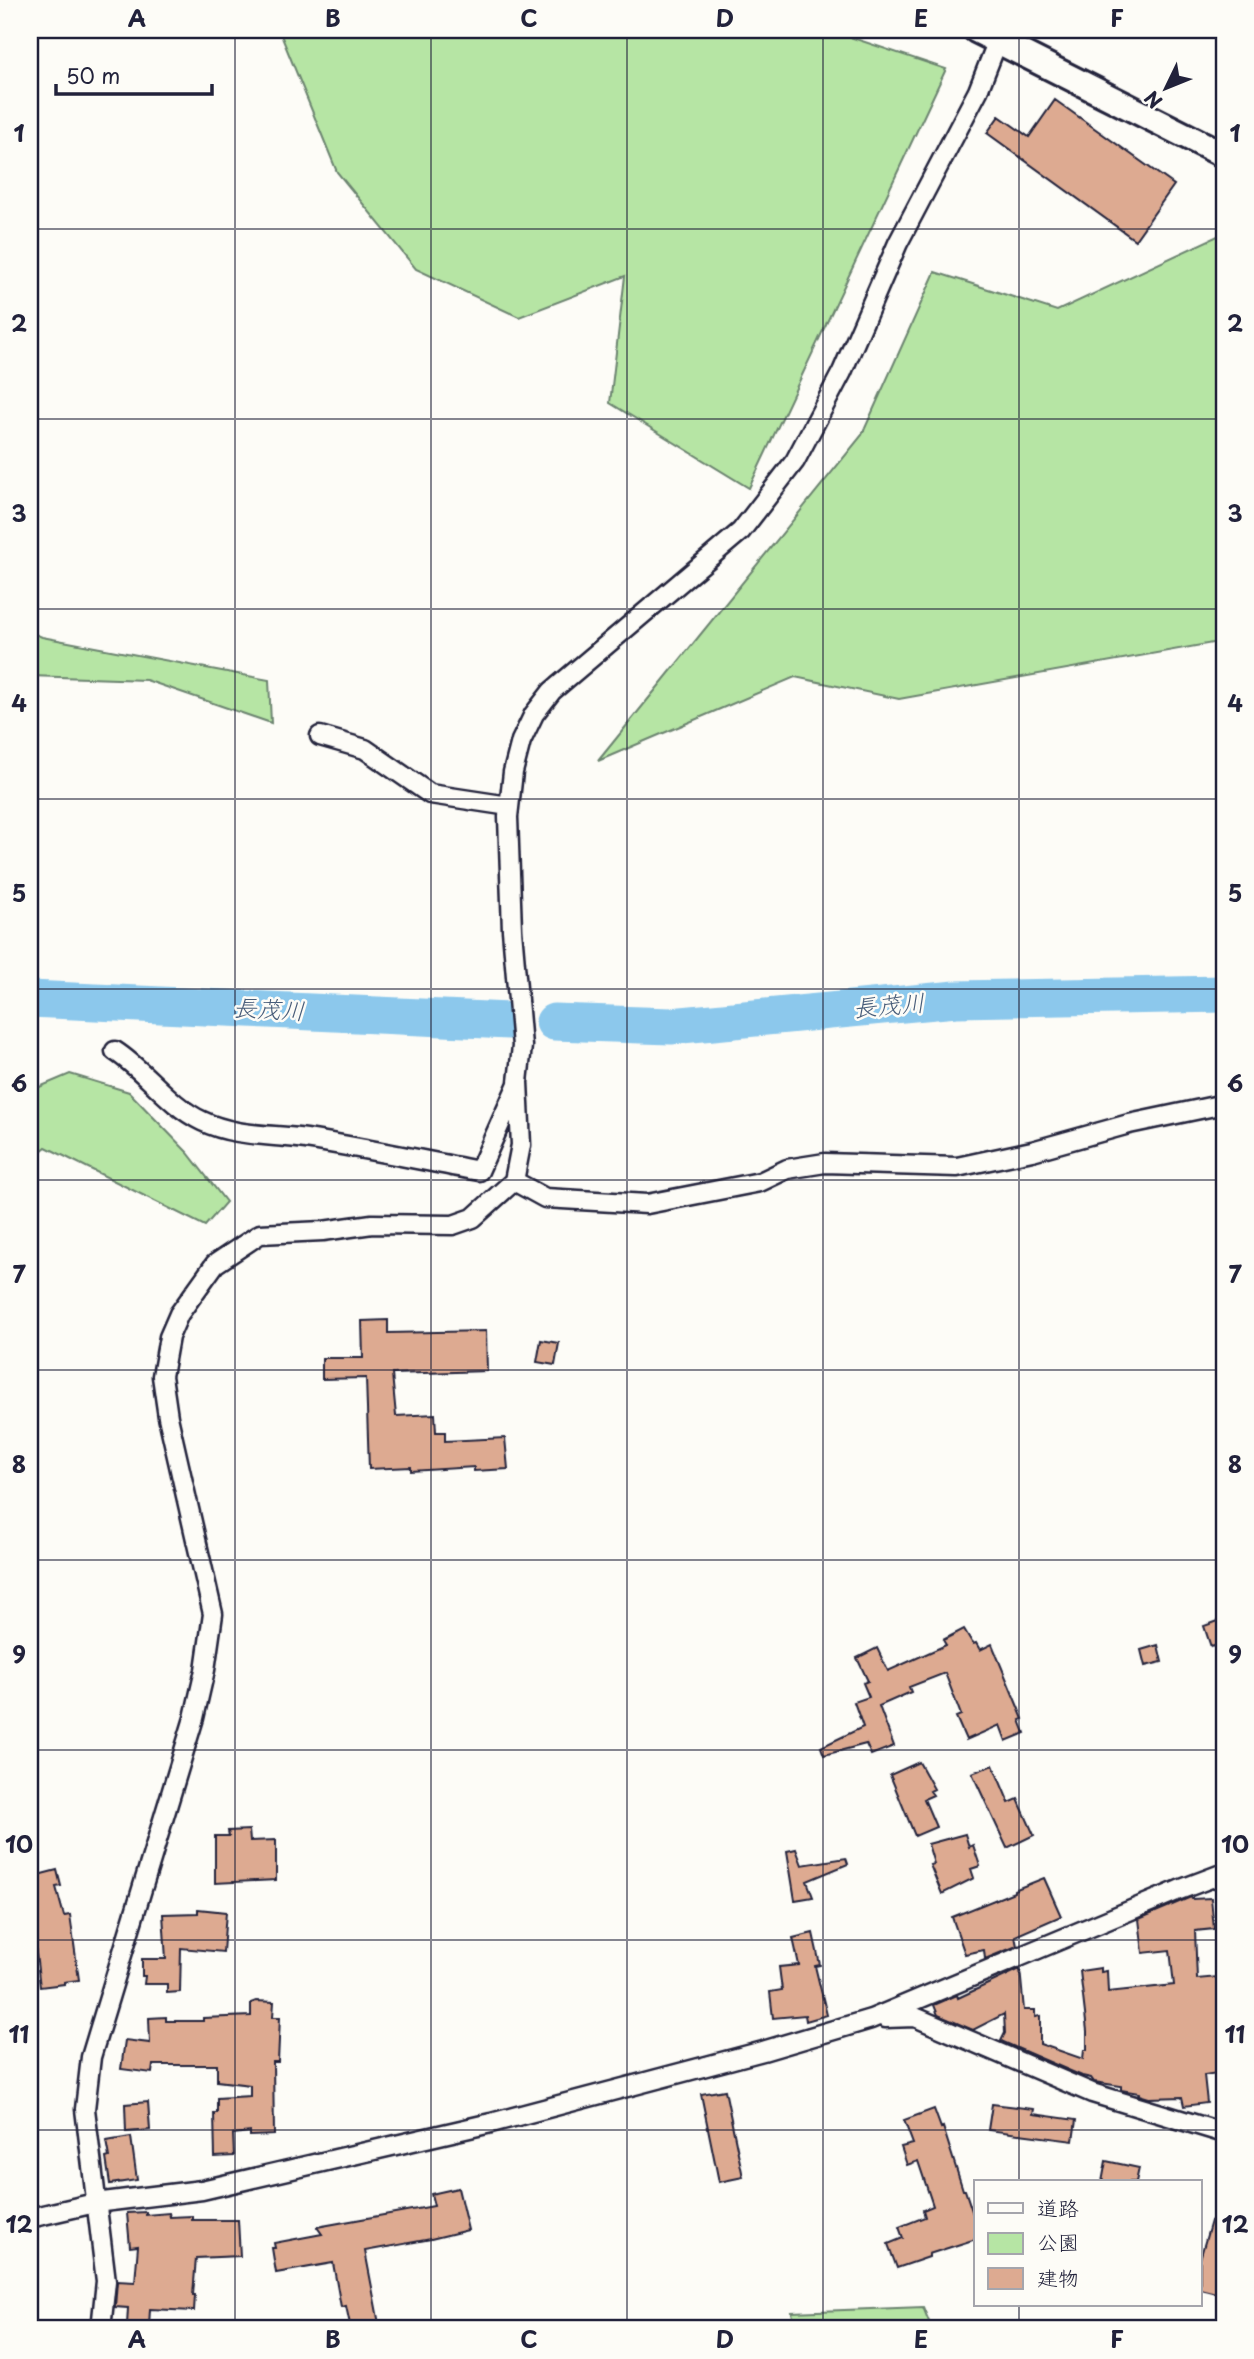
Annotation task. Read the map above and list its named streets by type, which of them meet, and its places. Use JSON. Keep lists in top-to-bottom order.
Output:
{
  "water": ["長茂川"],
  "legend": ["道路", "公園", "建物"],
  "scale_bar": "50 m",
  "north": "bottom left",
  "grid": {
    "columns": [
      "A",
      "B",
      "C",
      "D",
      "E",
      "F"
    ],
    "rows": [
      "1",
      "2",
      "3",
      "4",
      "5",
      "6",
      "7",
      "8",
      "9",
      "10",
      "11",
      "12"
    ]
  }
}
